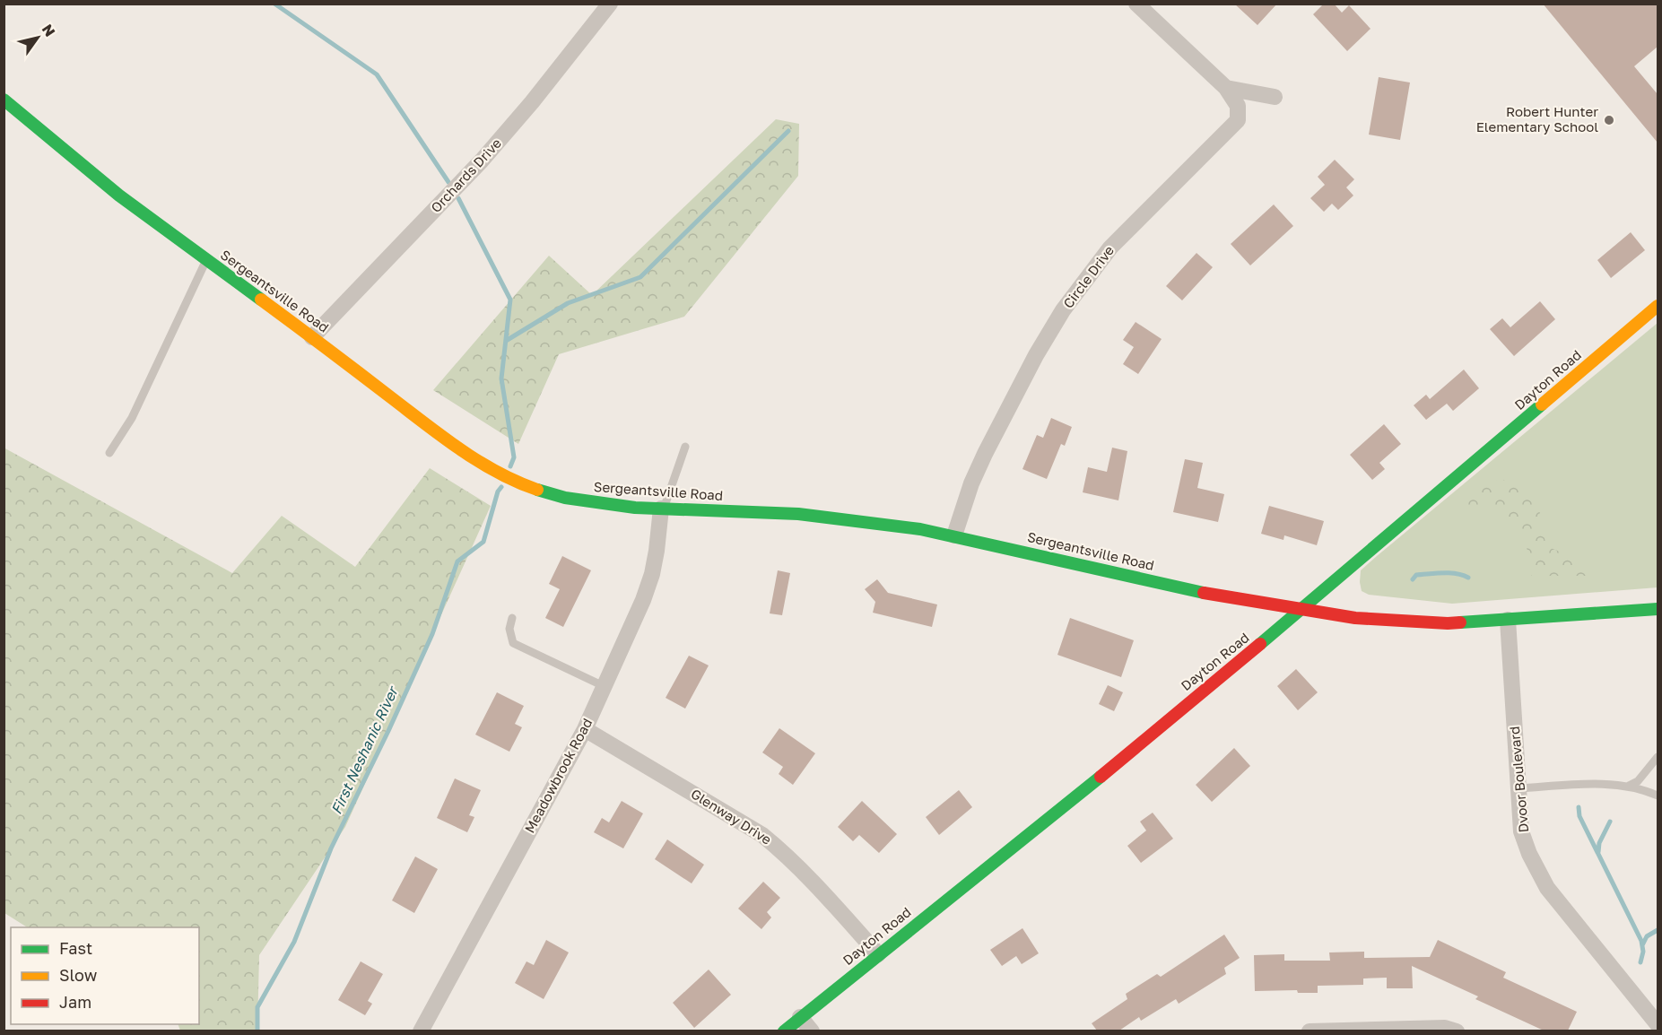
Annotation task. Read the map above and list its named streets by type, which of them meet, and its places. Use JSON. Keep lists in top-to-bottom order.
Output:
{
  "streets": {
    "main road": ["Sergeantsville Road", "Dayton Road"],
    "street": [
      "Orchards Drive",
      "Circle Drive",
      "Meadowbrook Road",
      "Dvoor Boulevard",
      "Glenway Drive"
    ]
  },
  "crossings": [
    ["Orchards Drive", "Sergeantsville Road"],
    ["Circle Drive", "Sergeantsville Road"],
    ["Sergeantsville Road", "Dayton Road"],
    ["Sergeantsville Road", "Meadowbrook Road"],
    ["Sergeantsville Road", "Dvoor Boulevard"],
    ["Dayton Road", "Glenway Drive"],
    ["Meadowbrook Road", "Glenway Drive"]
  ],
  "water": ["First Neshanic River"],
  "places": ["Robert Hunter Elementary School"],
  "legend": ["Fast", "Slow", "Jam"],
  "north": "top right"
}
